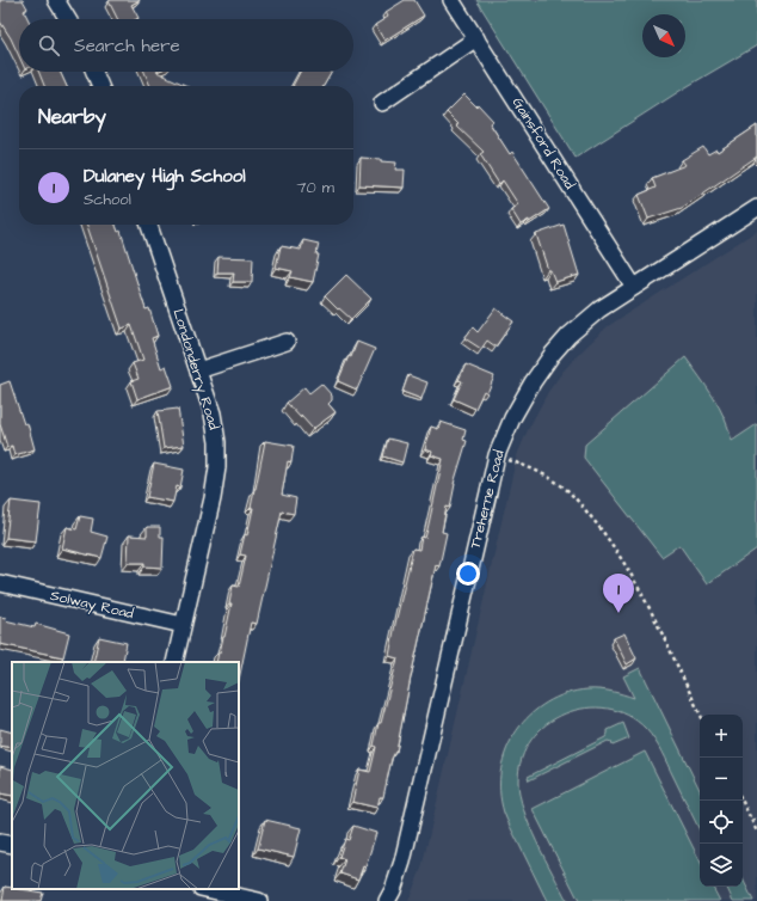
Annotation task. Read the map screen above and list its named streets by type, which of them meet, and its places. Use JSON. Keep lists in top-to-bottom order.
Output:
{
  "streets": {
    "street": [
      "Gainsford Road",
      "Londonderry Road",
      "Treherne Road",
      "Solway Road"
    ]
  },
  "crossings": [
    ["Gainsford Road", "Treherne Road"],
    ["Londonderry Road", "Solway Road"]
  ],
  "north": "bottom right",
  "page": {
    "search": "Search here",
    "heading": "Nearby",
    "list": [
      {
        "mark": "1",
        "name": "Dulaney High School",
        "note": "School",
        "value": "70 m"
      }
    ],
    "pins": "1",
    "map_buttons": ["+", "−"]
  }
}
